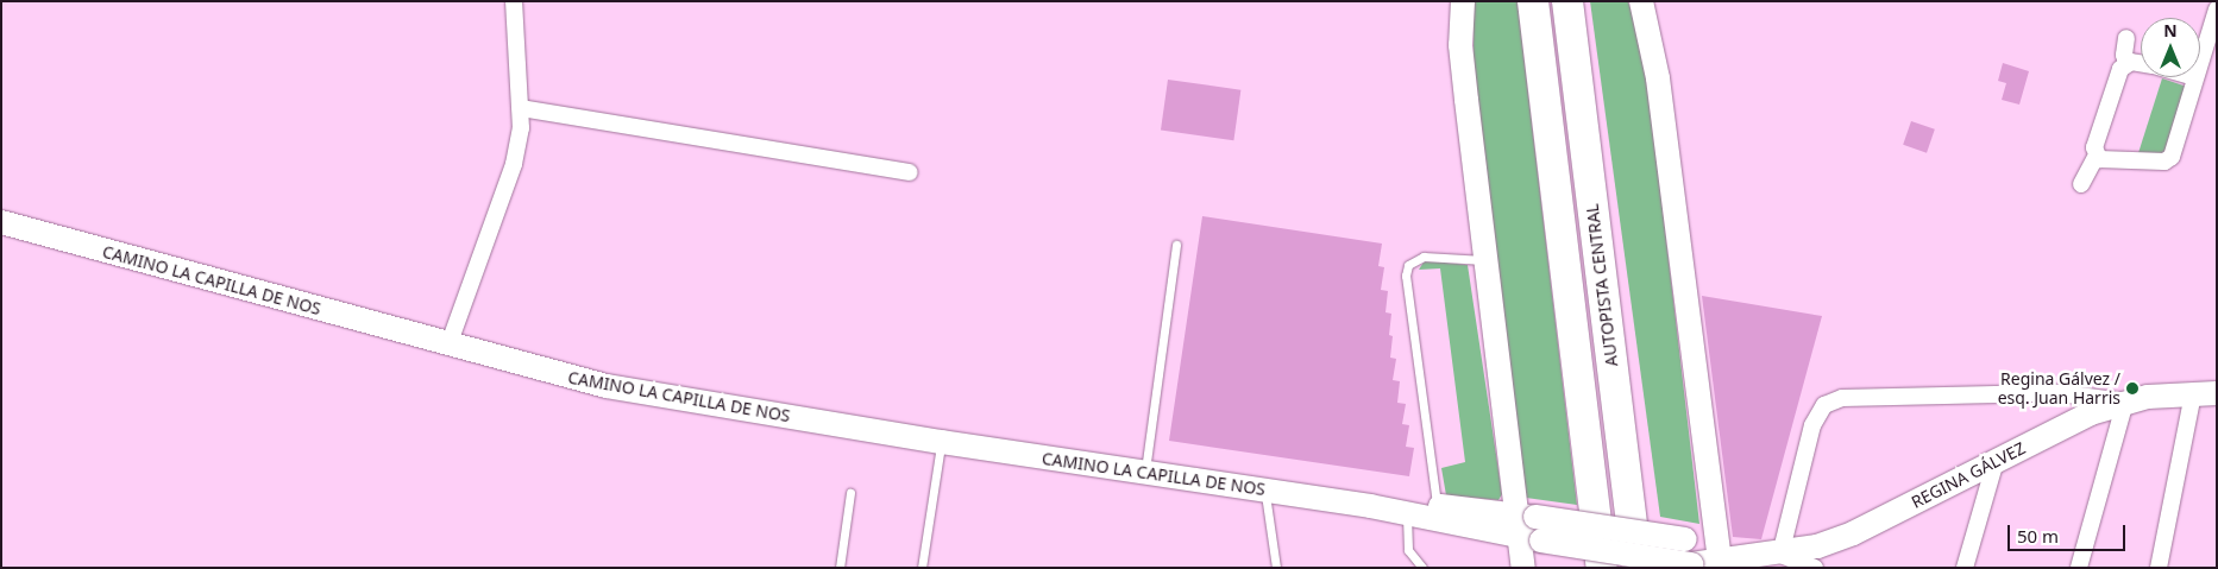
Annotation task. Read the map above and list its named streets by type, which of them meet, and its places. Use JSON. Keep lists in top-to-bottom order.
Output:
{
  "streets": {
    "highway": ["AUTOPISTA CENTRAL"],
    "main road": ["CAMINO LA CAPILLA DE NOS", "REGINA GÁLVEZ"]
  },
  "crossings": [
    ["CAMINO LA CAPILLA DE NOS", "REGINA GÁLVEZ"]
  ],
  "places": ["Regina Gálvez / esq. Juan Harris"],
  "scale_bar": "50 m",
  "north": "top"
}
